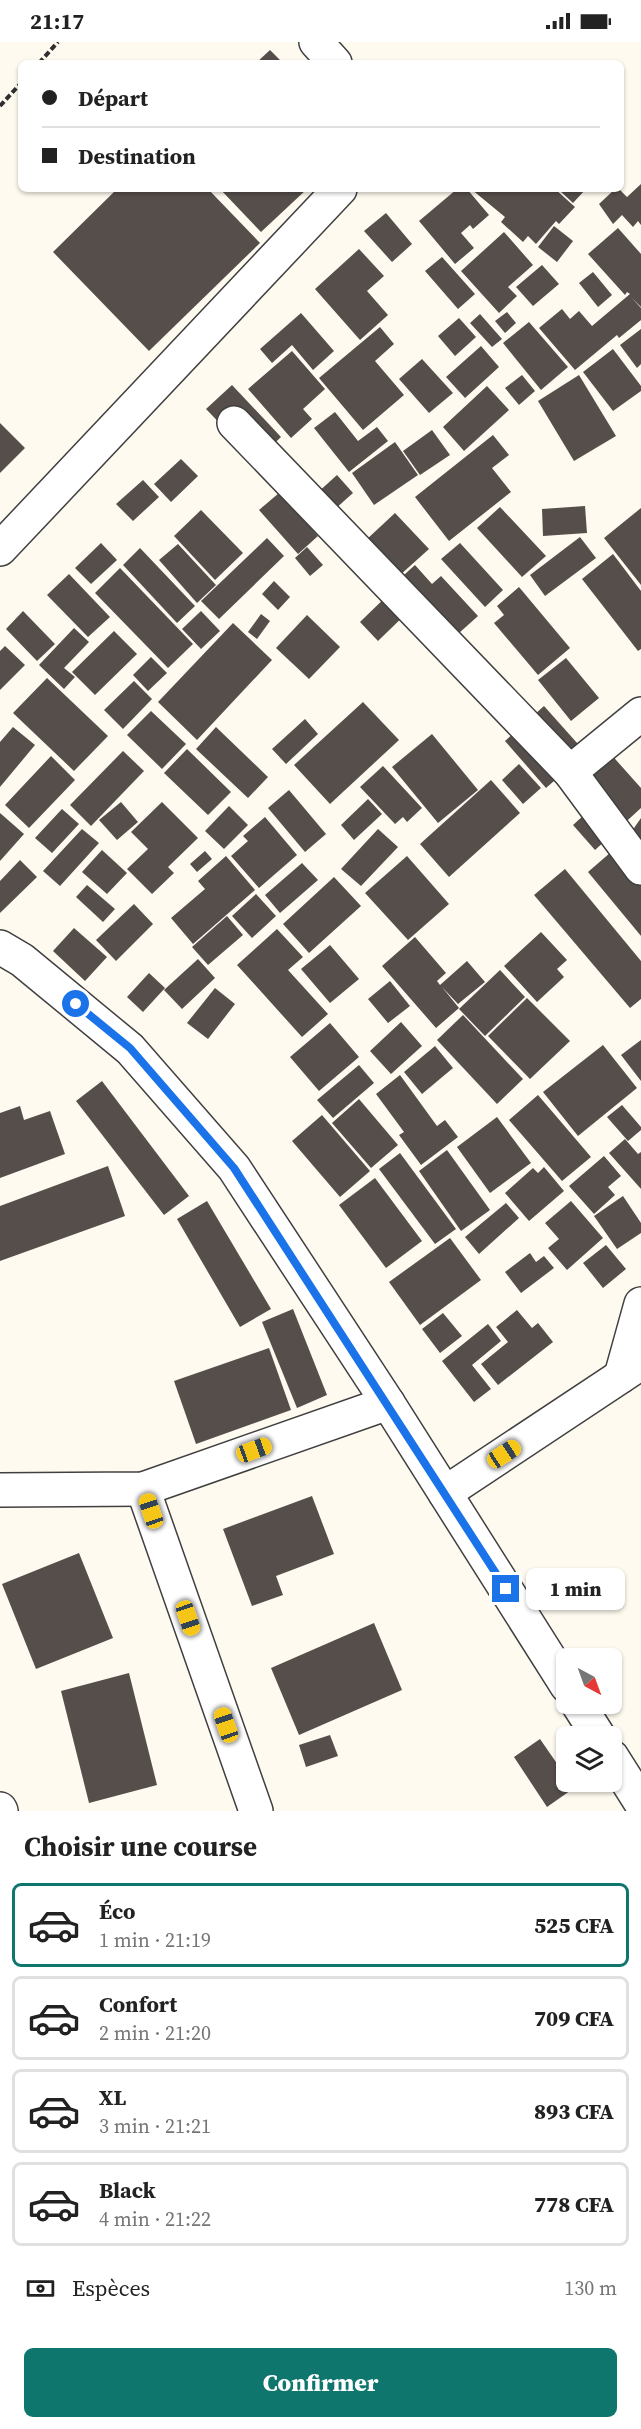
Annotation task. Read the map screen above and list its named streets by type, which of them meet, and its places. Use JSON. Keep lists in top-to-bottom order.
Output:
{
  "north": "bottom right",
  "page": {
    "status": "21:17",
    "banner": ["Départ", "Destination"],
    "bubble": "1 min",
    "heading": "Choisir une course",
    "list": [
      {
        "name": "Éco",
        "note": "1 min · 21:19",
        "value": "525 CFA"
      },
      {
        "name": "Confort",
        "note": "2 min · 21:20",
        "value": "709 CFA"
      },
      {
        "name": "XL",
        "note": "3 min · 21:21",
        "value": "893 CFA"
      },
      {
        "name": "Black",
        "note": "4 min · 21:22",
        "value": "778 CFA"
      }
    ],
    "pay": ["Espèces", "130 m"],
    "buttons": "Confirmer"
  }
}
